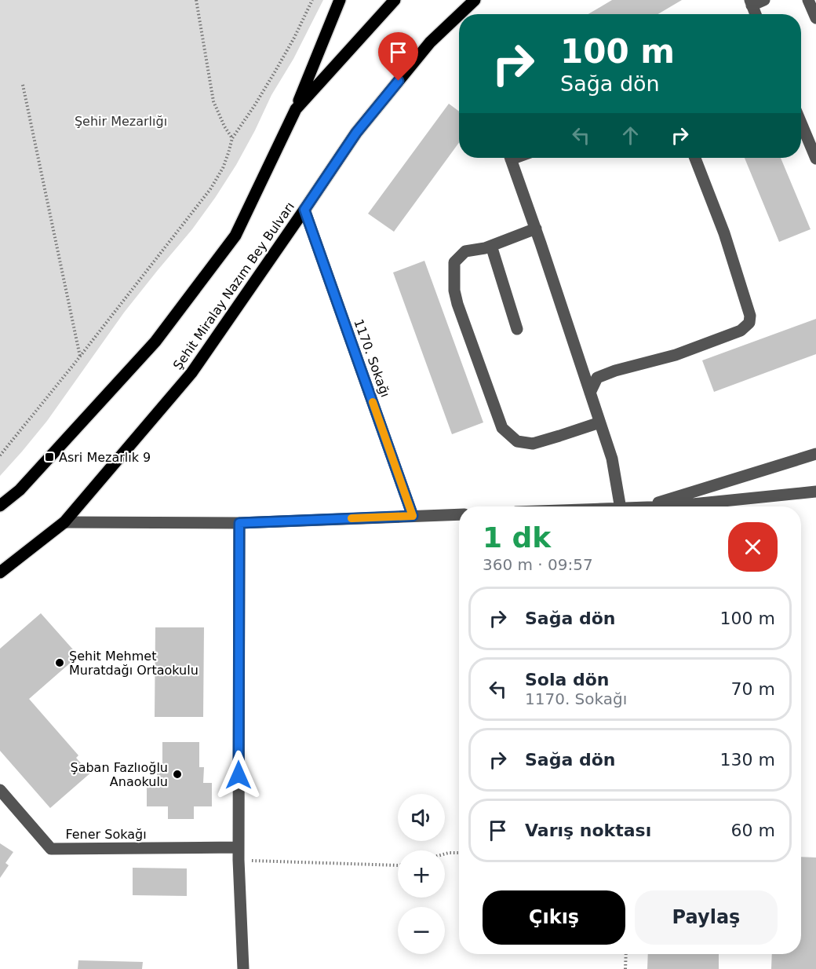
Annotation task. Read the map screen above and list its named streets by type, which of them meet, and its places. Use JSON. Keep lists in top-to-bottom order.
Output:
{
  "streets": {
    "main road": ["Şehit Miralay Nazım Bey Bulvarı"],
    "street": ["1170. Sokağı", "Fener Sokağı"]
  },
  "crossings": [
    ["Şehit Miralay Nazım Bey Bulvarı", "1170. Sokağı"]
  ],
  "parks": ["Şehir Mezarlığı"],
  "places": {
    "transit": ["Asri Mezarlık 9"],
    "other": ["Şehit Mehmet Muratdağı Ortaokulu", "Şaban Fazlıoğlu Anaokulu"]
  },
  "page": {
    "turn": ["100 m", "Sağa dön"],
    "heading": ["1 dk", "360 m · 09:57"],
    "list": [
      {
        "name": "Sağa dön",
        "value": "100 m"
      },
      {
        "name": "Sola dön",
        "note": "1170. Sokağı",
        "value": "70 m"
      },
      {
        "name": "Sağa dön",
        "value": "130 m"
      },
      {
        "name": "Varış noktası",
        "value": "60 m"
      }
    ],
    "map_buttons": ["+", "−"],
    "buttons": ["Çıkış", "Paylaş"]
  }
}
